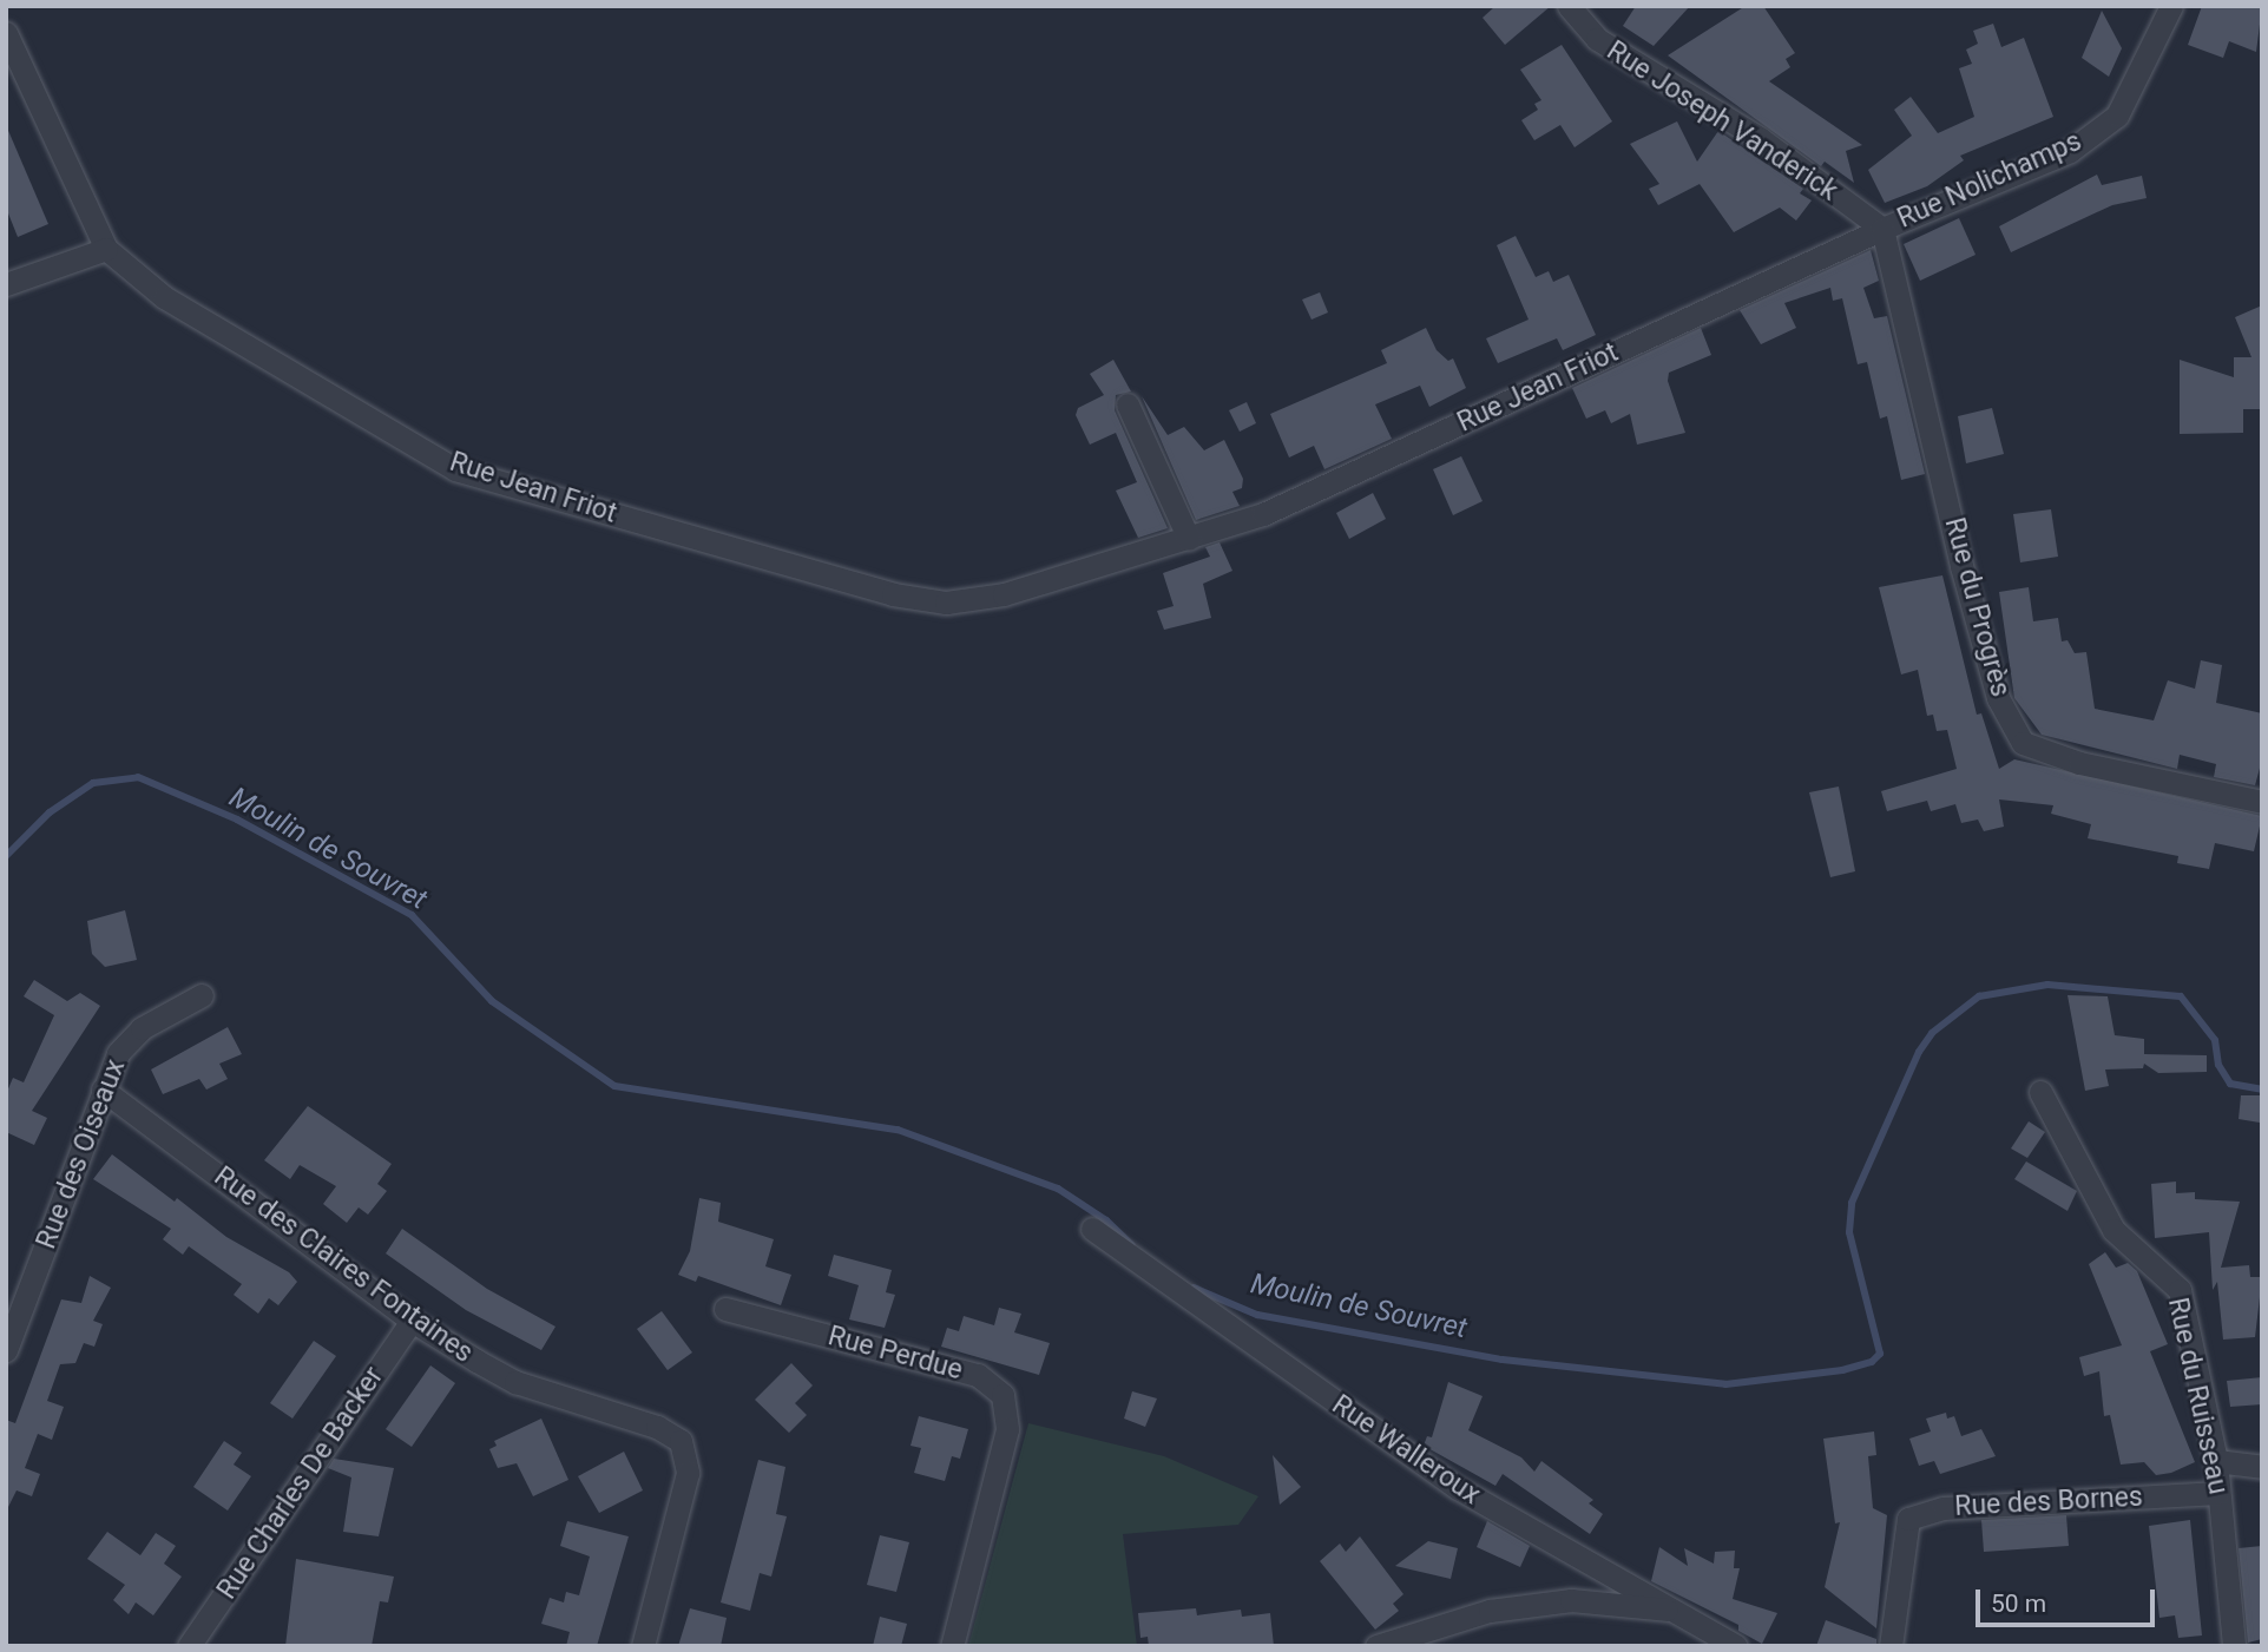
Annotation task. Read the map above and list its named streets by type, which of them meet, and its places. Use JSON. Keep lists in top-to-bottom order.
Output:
{
  "streets": {
    "street": [
      "Rue Joseph Vanderick",
      "Rue Nolichamps",
      "Rue Jean Friot",
      "Rue du Progrès",
      "Rue des Oiseaux",
      "Rue des Claires Fontaines",
      "Rue Perdue",
      "Rue du Ruisseau",
      "Rue Walleroux",
      "Rue Charles De Backer",
      "Rue des Bornes"
    ]
  },
  "crossings": [
    ["Rue Joseph Vanderick", "Rue Nolichamps"],
    ["Rue Joseph Vanderick", "Rue Jean Friot"],
    ["Rue Joseph Vanderick", "Rue du Progrès"],
    ["Rue Nolichamps", "Rue Jean Friot"],
    ["Rue Nolichamps", "Rue du Progrès"],
    ["Rue Jean Friot", "Rue du Progrès"],
    ["Rue des Oiseaux", "Rue des Claires Fontaines"],
    ["Rue des Claires Fontaines", "Rue Charles De Backer"],
    ["Rue du Ruisseau", "Rue des Bornes"]
  ],
  "water": ["Moulin de Souvret"],
  "scale_bar": "50 m"
}
